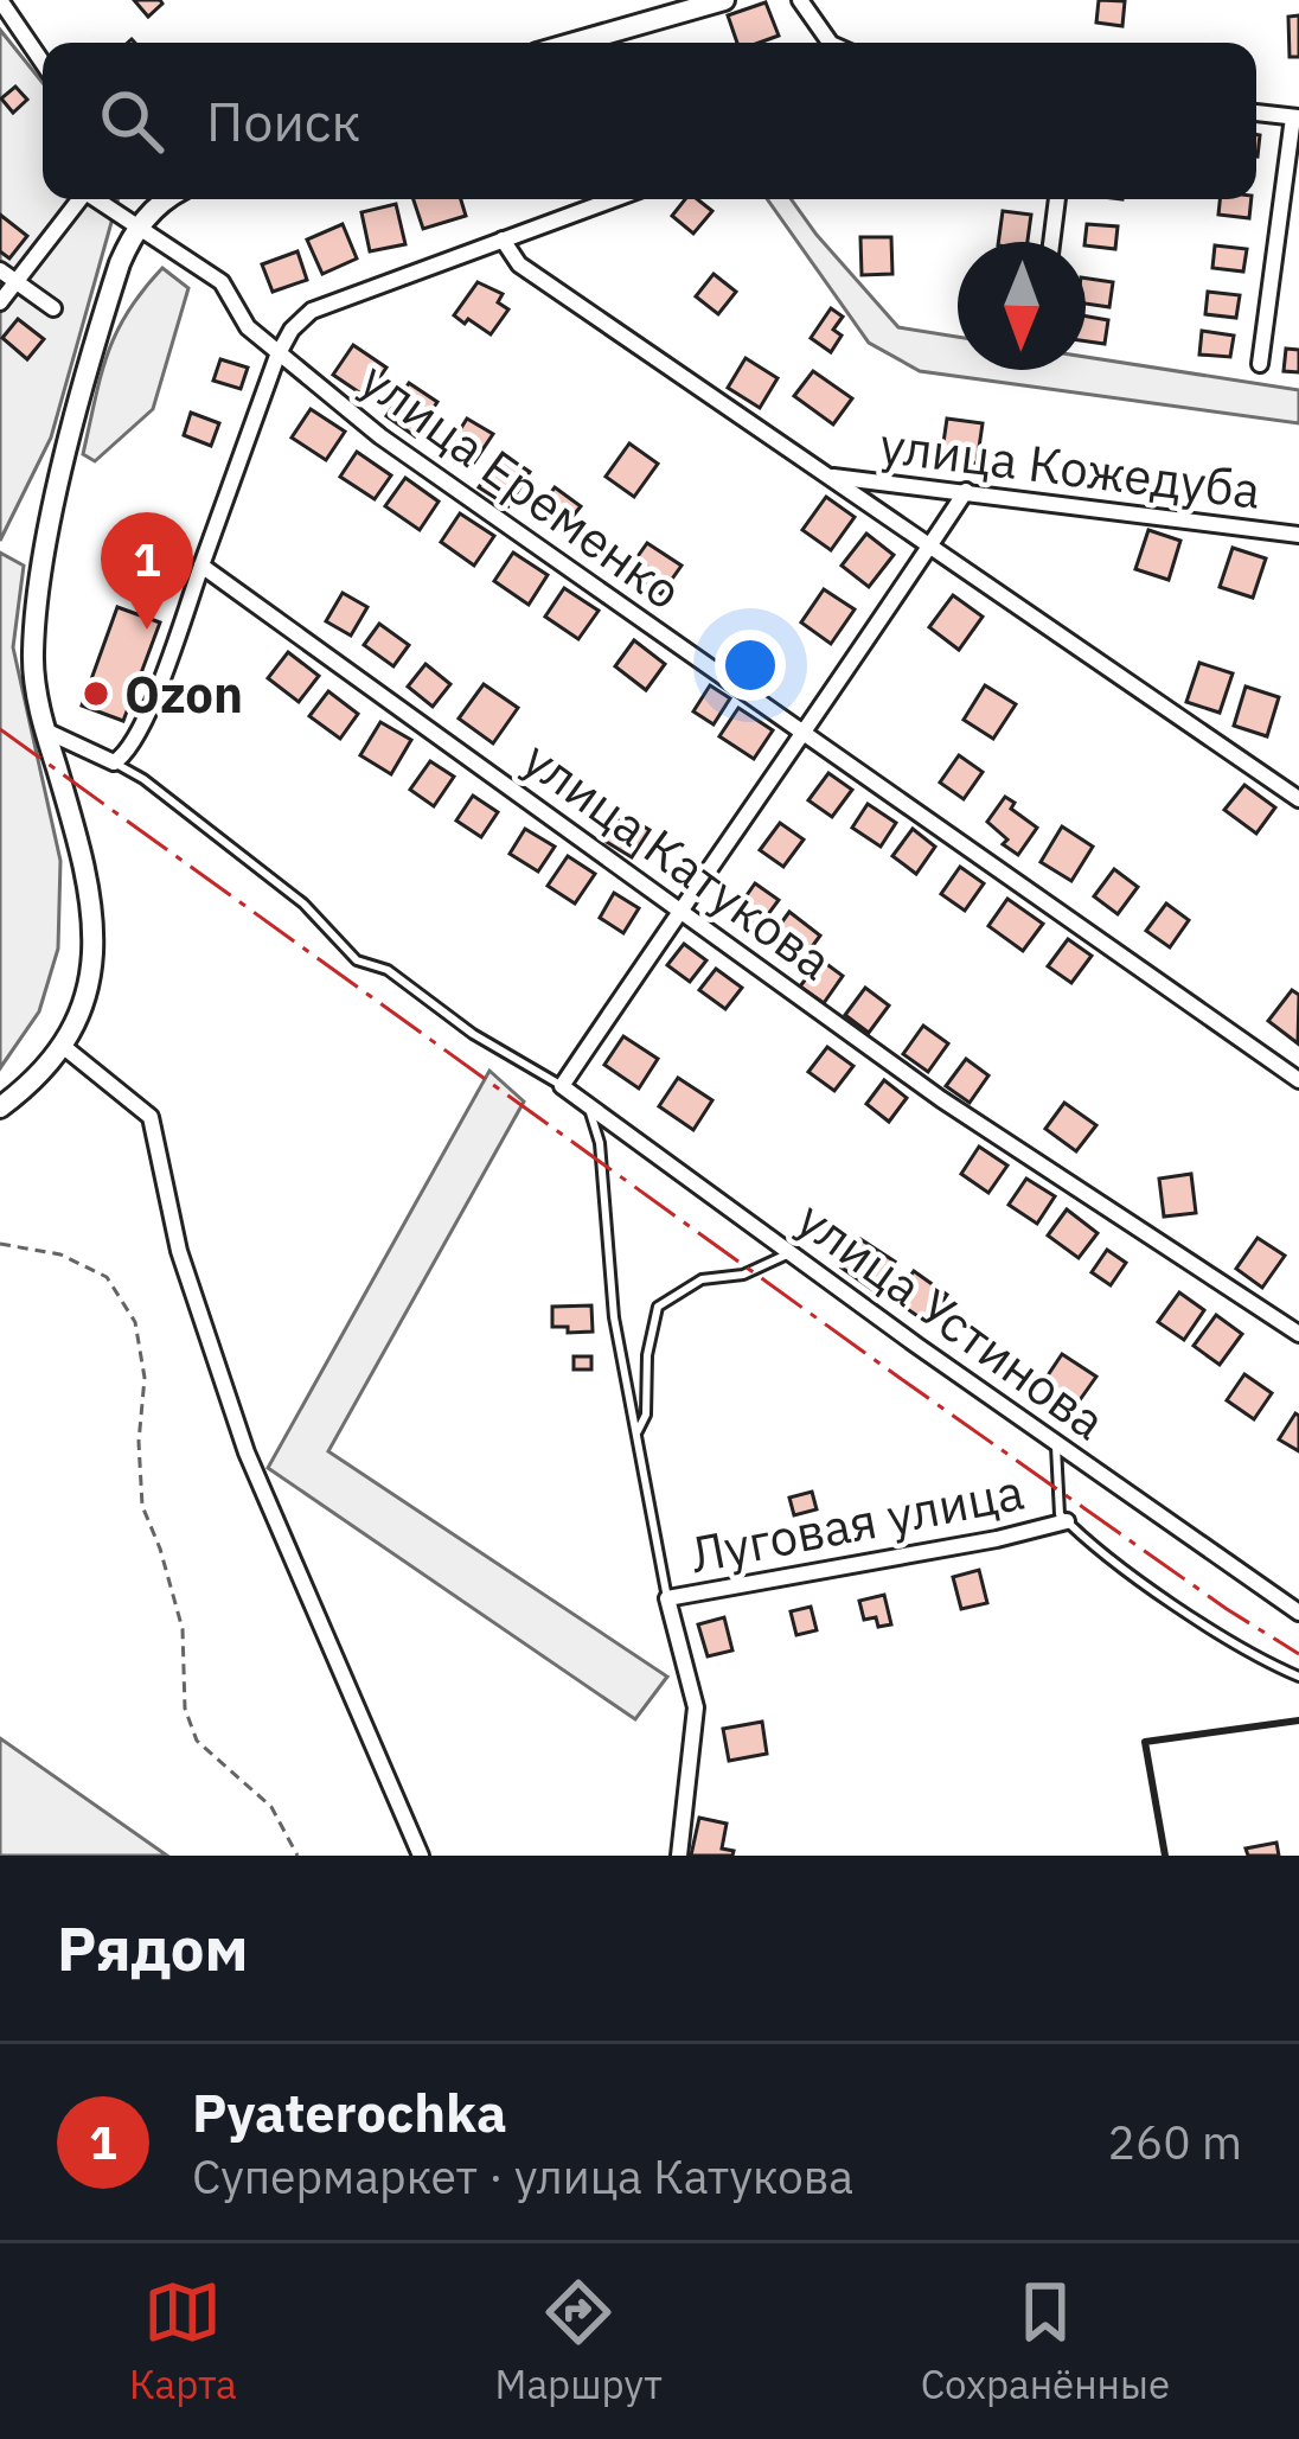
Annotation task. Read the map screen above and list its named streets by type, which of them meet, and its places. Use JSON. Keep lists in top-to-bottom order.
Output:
{
  "streets": {
    "street": [
      "улица Кожедуба",
      "улица Еременко",
      "улица Катукова",
      "улица Устинова",
      "Луговая улица"
    ]
  },
  "places": ["Ozon"],
  "north": "bottom",
  "page": {
    "search": "Поиск",
    "pins": "1",
    "heading": "Рядом",
    "list": [
      {
        "mark": "1",
        "name": "Pyaterochka",
        "note": "Супермаркет · улица Катукова",
        "value": "260 m"
      }
    ],
    "nav": ["Карта", "Маршрут", "Сохранённые"]
  }
}
